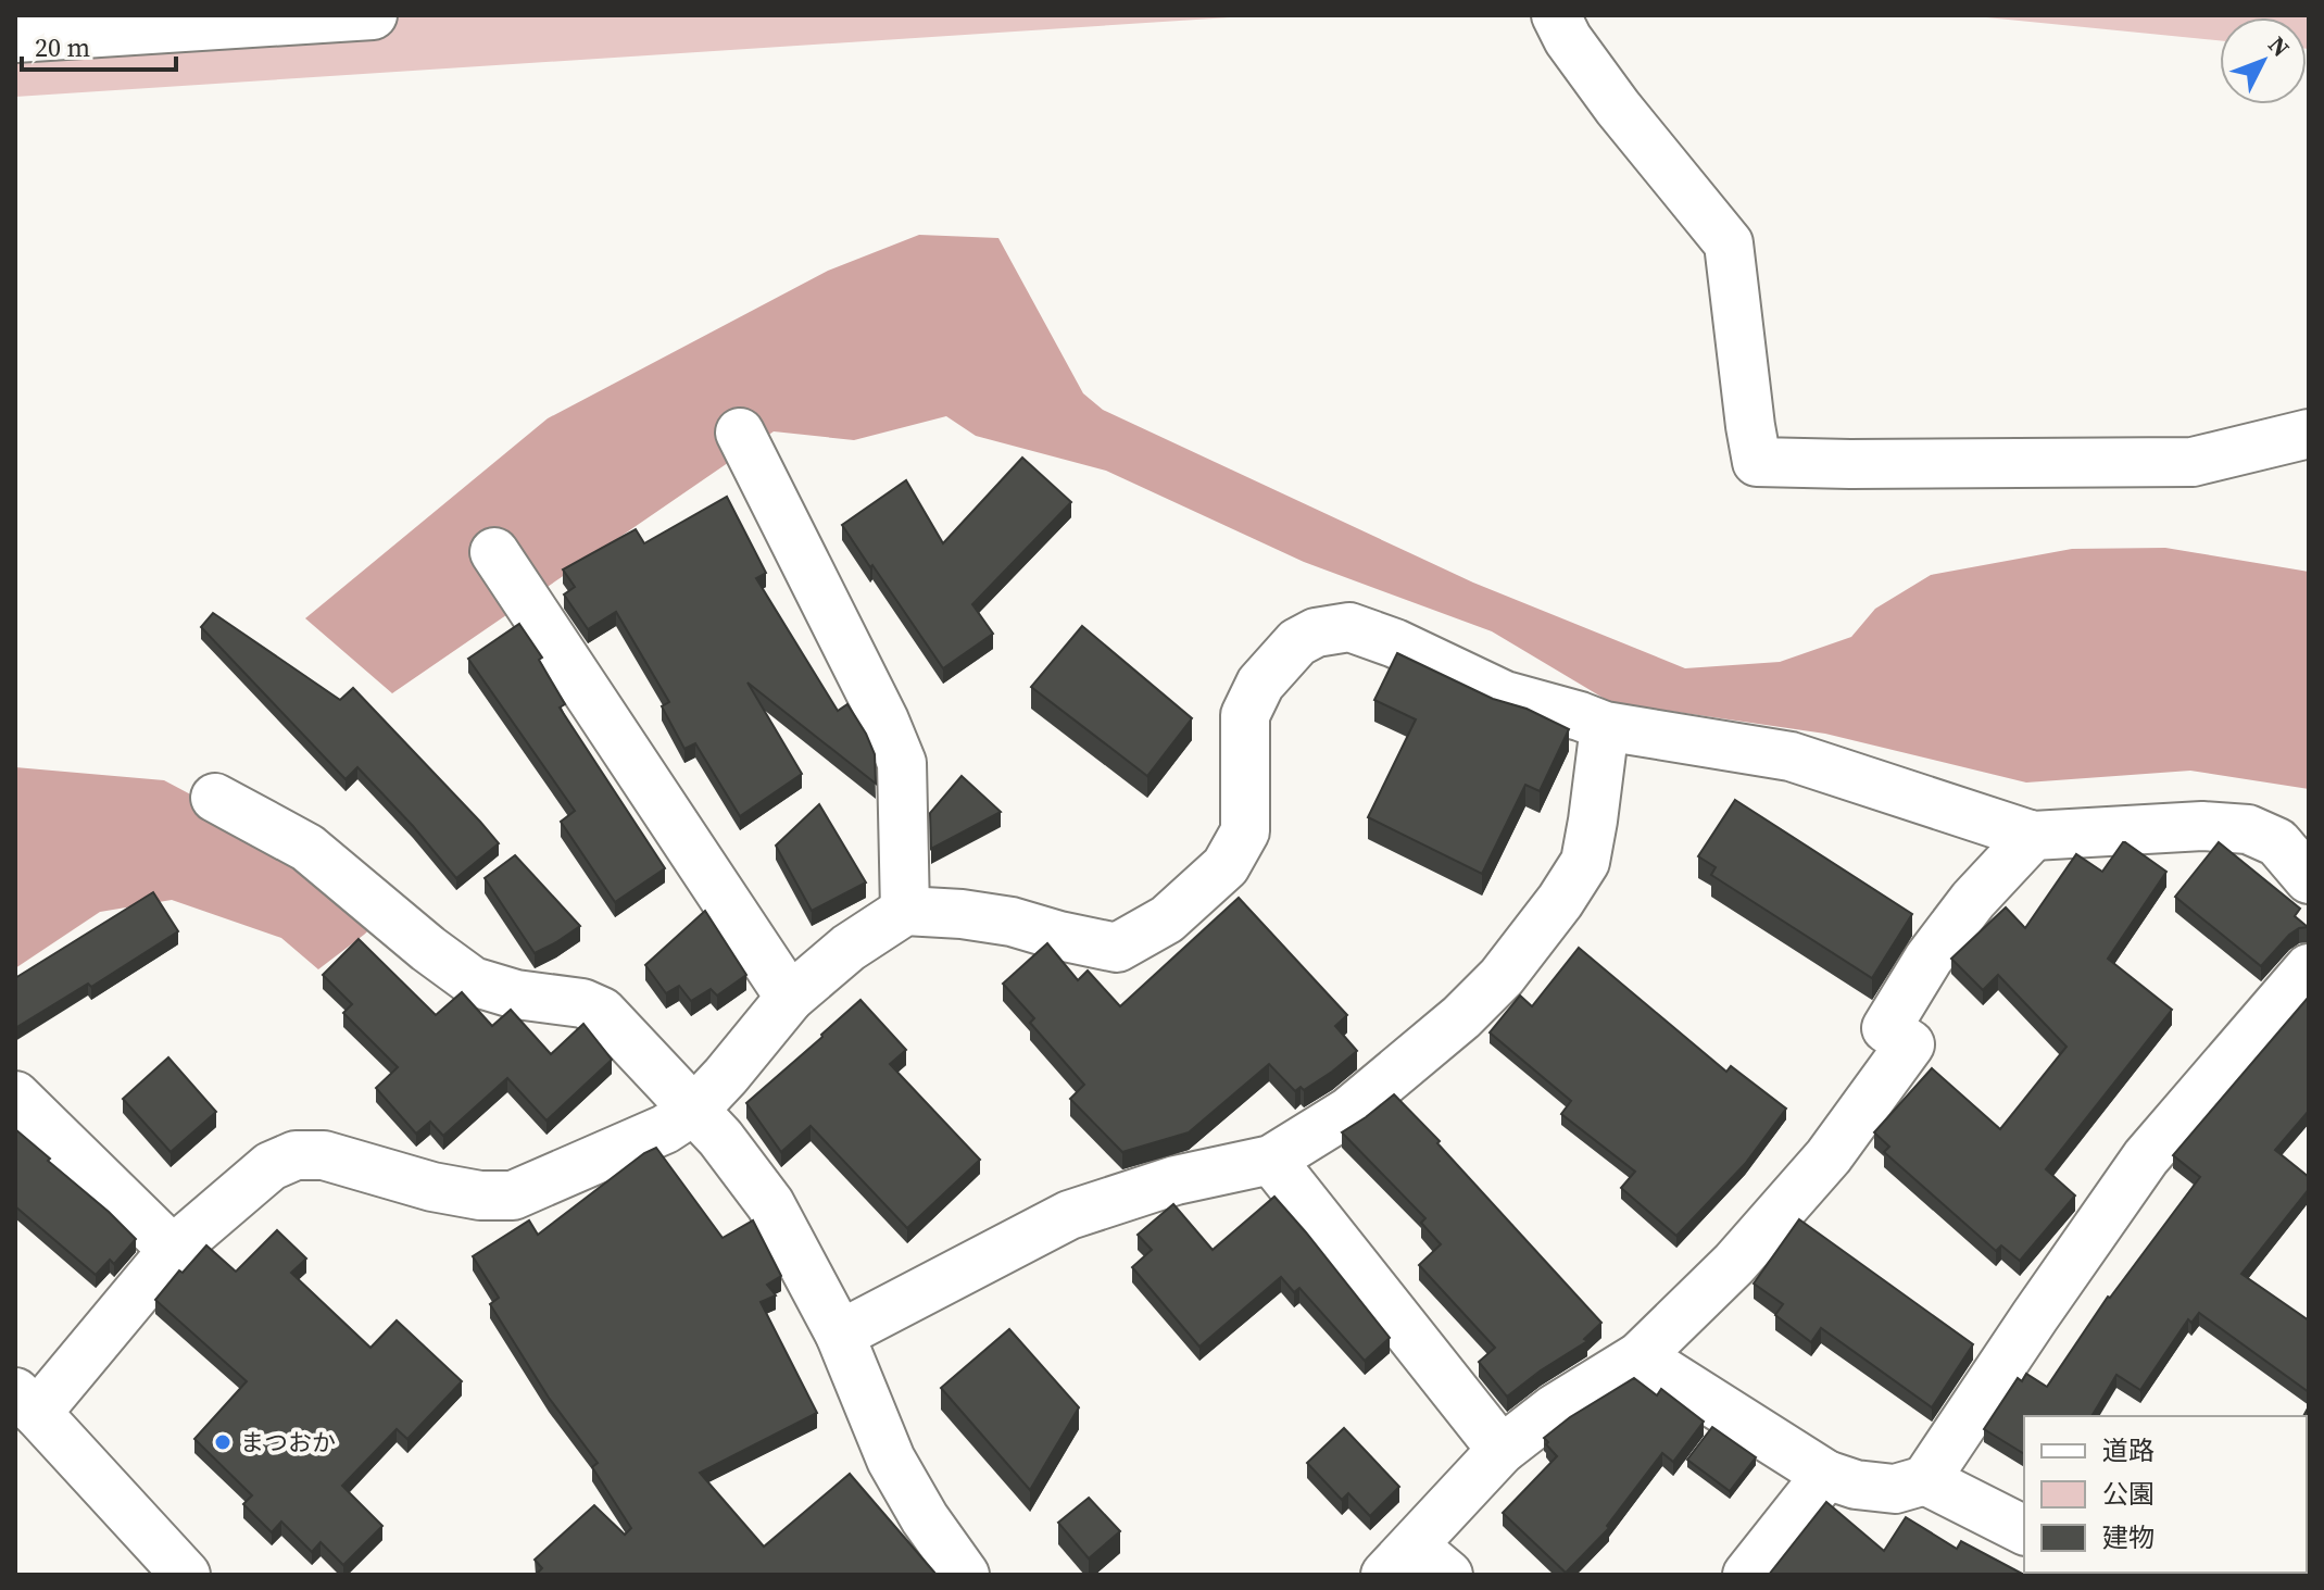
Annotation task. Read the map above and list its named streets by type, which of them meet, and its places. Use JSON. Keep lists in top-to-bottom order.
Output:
{
  "places": ["まつおか"],
  "legend": ["道路", "公園", "建物"],
  "scale_bar": "20 m",
  "north": "top right"
}
